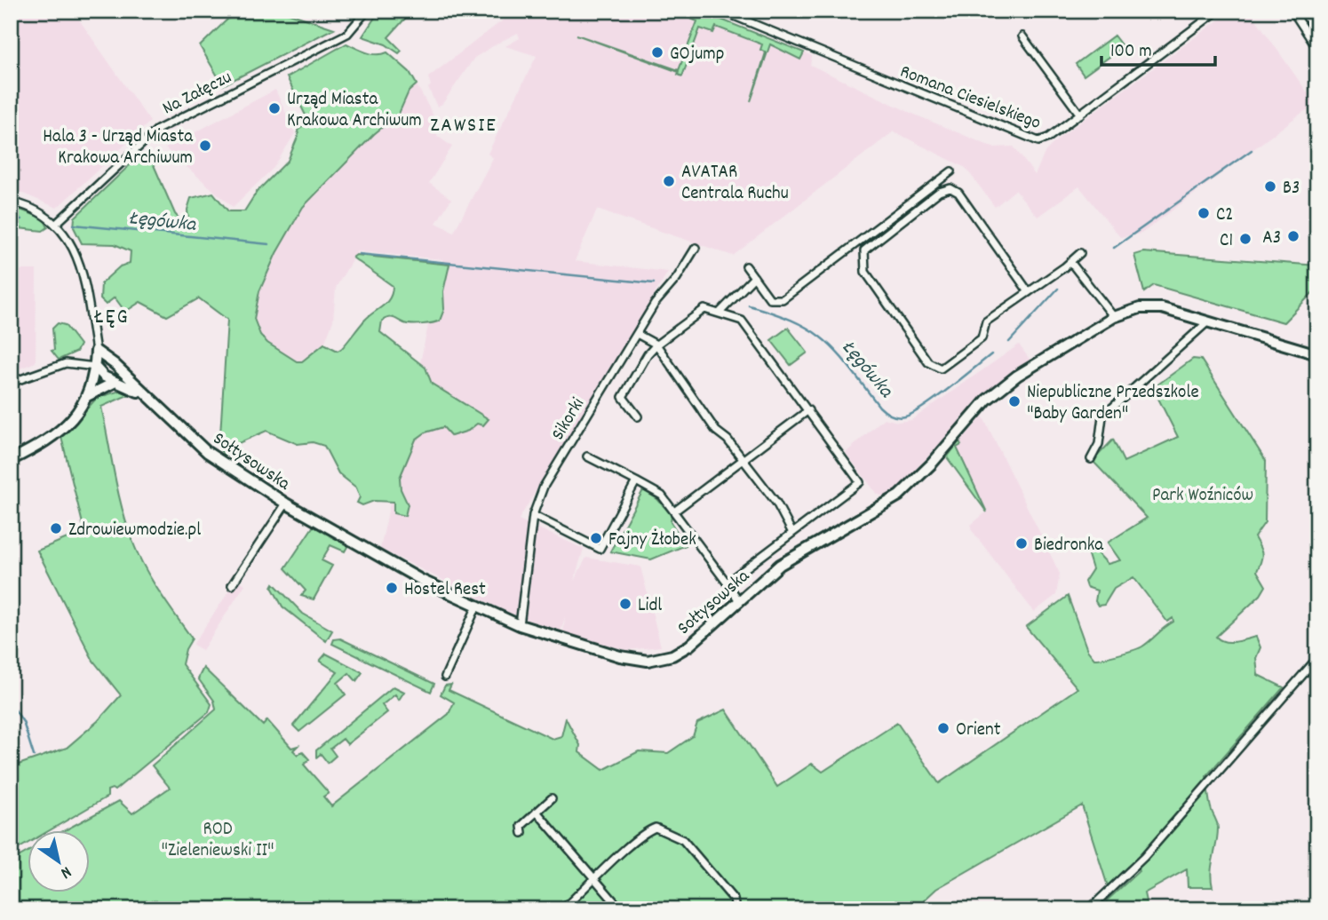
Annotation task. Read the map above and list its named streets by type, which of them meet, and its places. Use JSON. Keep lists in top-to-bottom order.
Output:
{
  "streets": {
    "street": [
      "Na Załęczu",
      "Romana Ciesielskiego",
      "Sikorki",
      "Sołtysowska"
    ]
  },
  "crossings": [
    ["Sikorki", "Sołtysowska"]
  ],
  "districts": ["ZAWSIE", "ŁĘG"],
  "water": ["Łęgówka"],
  "parks": ["Park Woźniców", "ROD \"Zieleniewski II\""],
  "places": [
    "GOjump",
    "Urząd Miasta Krakowa Archiwum",
    "Hala 3 - Urząd Miasta Krakowa Archiwum",
    "AVATAR Centrala Ruchu",
    "B3",
    "C2",
    "A3",
    "C1",
    "Niepubliczne Przedszkole \"Baby Garden\"",
    "Zdrowiewmodzie.pl",
    "Fajny Żłobek",
    "Biedronka",
    "Hostel Rest",
    "Lidl",
    "Orient"
  ],
  "scale_bar": "100 m",
  "north": "bottom right"
}
